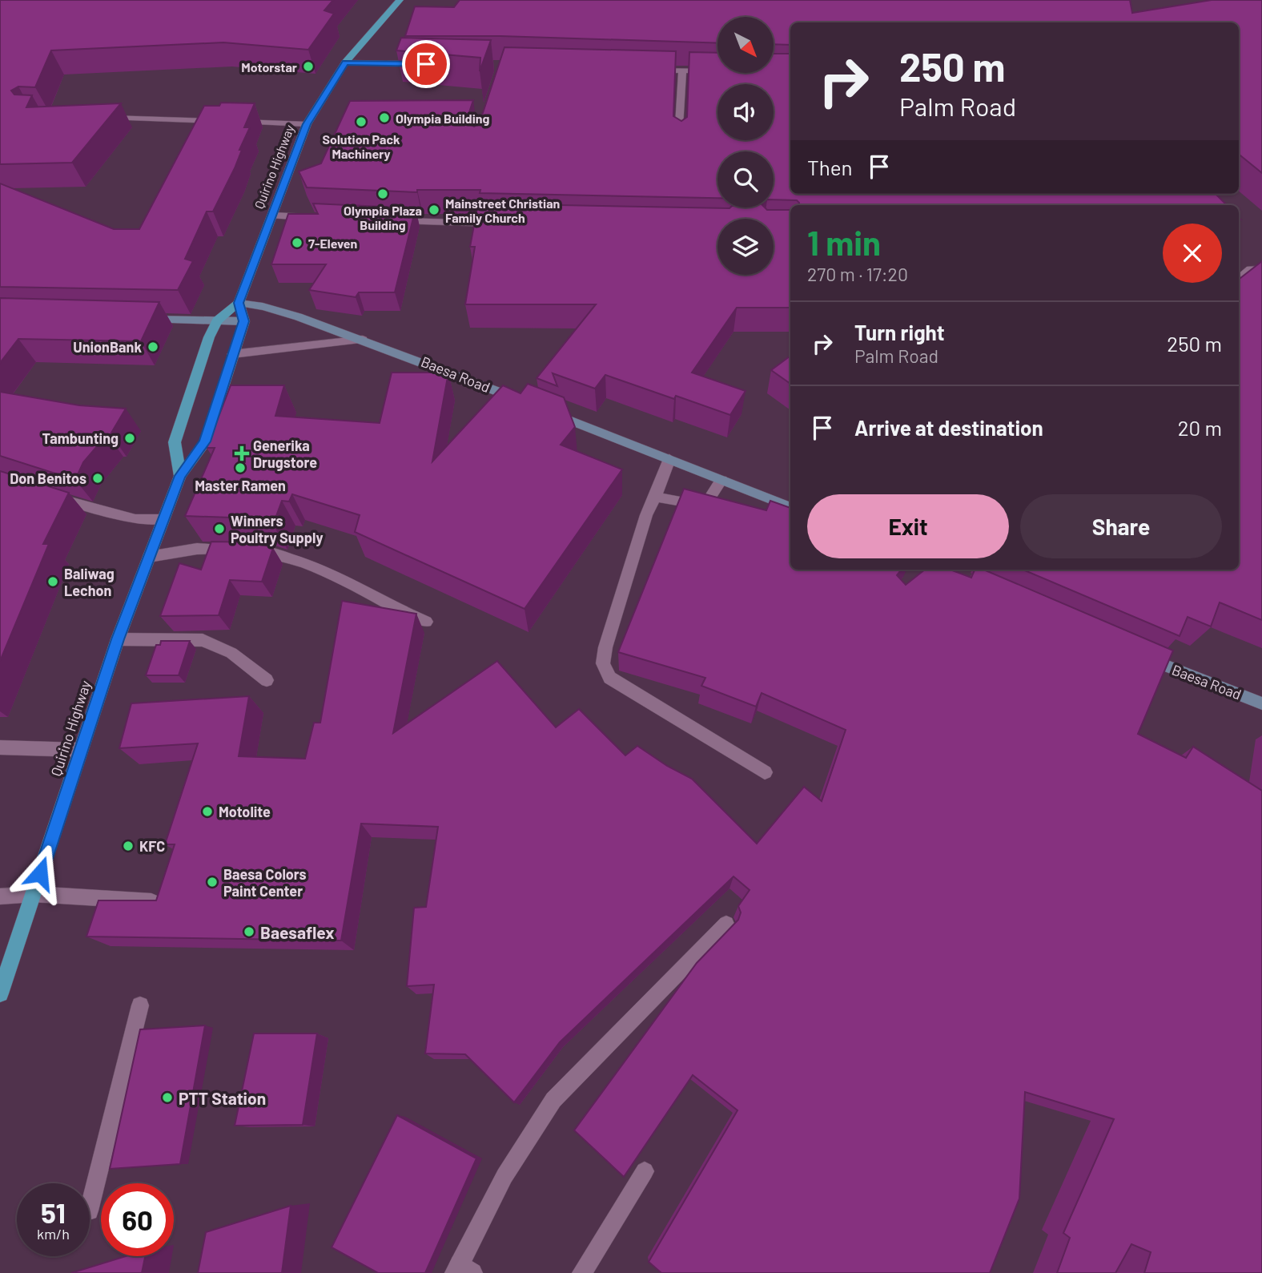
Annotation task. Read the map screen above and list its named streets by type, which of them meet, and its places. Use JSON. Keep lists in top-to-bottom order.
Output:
{
  "streets": {
    "main road": ["Quirino Highway", "Baesa Road"]
  },
  "crossings": [
    ["Quirino Highway", "Baesa Road"]
  ],
  "places": {
    "other": [
      "Motorstar",
      "Olympia Building",
      "Solution Pack Machinery",
      "Olympia Plaza Building",
      "Mainstreet Christian Family Church",
      "7-Eleven",
      "UnionBank",
      "Tambunting",
      "Master Ramen",
      "Don Benitos",
      "Winners Poultry Supply",
      "Baliwag Lechon",
      "Motolite",
      "KFC",
      "Baesa Colors Paint Center",
      "Baesaflex",
      "PTT Station"
    ],
    "health": ["Generika Drugstore"]
  },
  "north": "bottom right",
  "page": {
    "turn": ["250 m", "Palm Road"],
    "then": "Then",
    "heading": ["1 min", "270 m · 17:20"],
    "list": [
      {
        "name": "Turn right",
        "note": "Palm Road",
        "value": "250 m"
      },
      {
        "name": "Arrive at destination",
        "value": "20 m"
      }
    ],
    "buttons": ["Exit", "Share"],
    "speed": "51 km/h",
    "limit": "60"
  }
}
